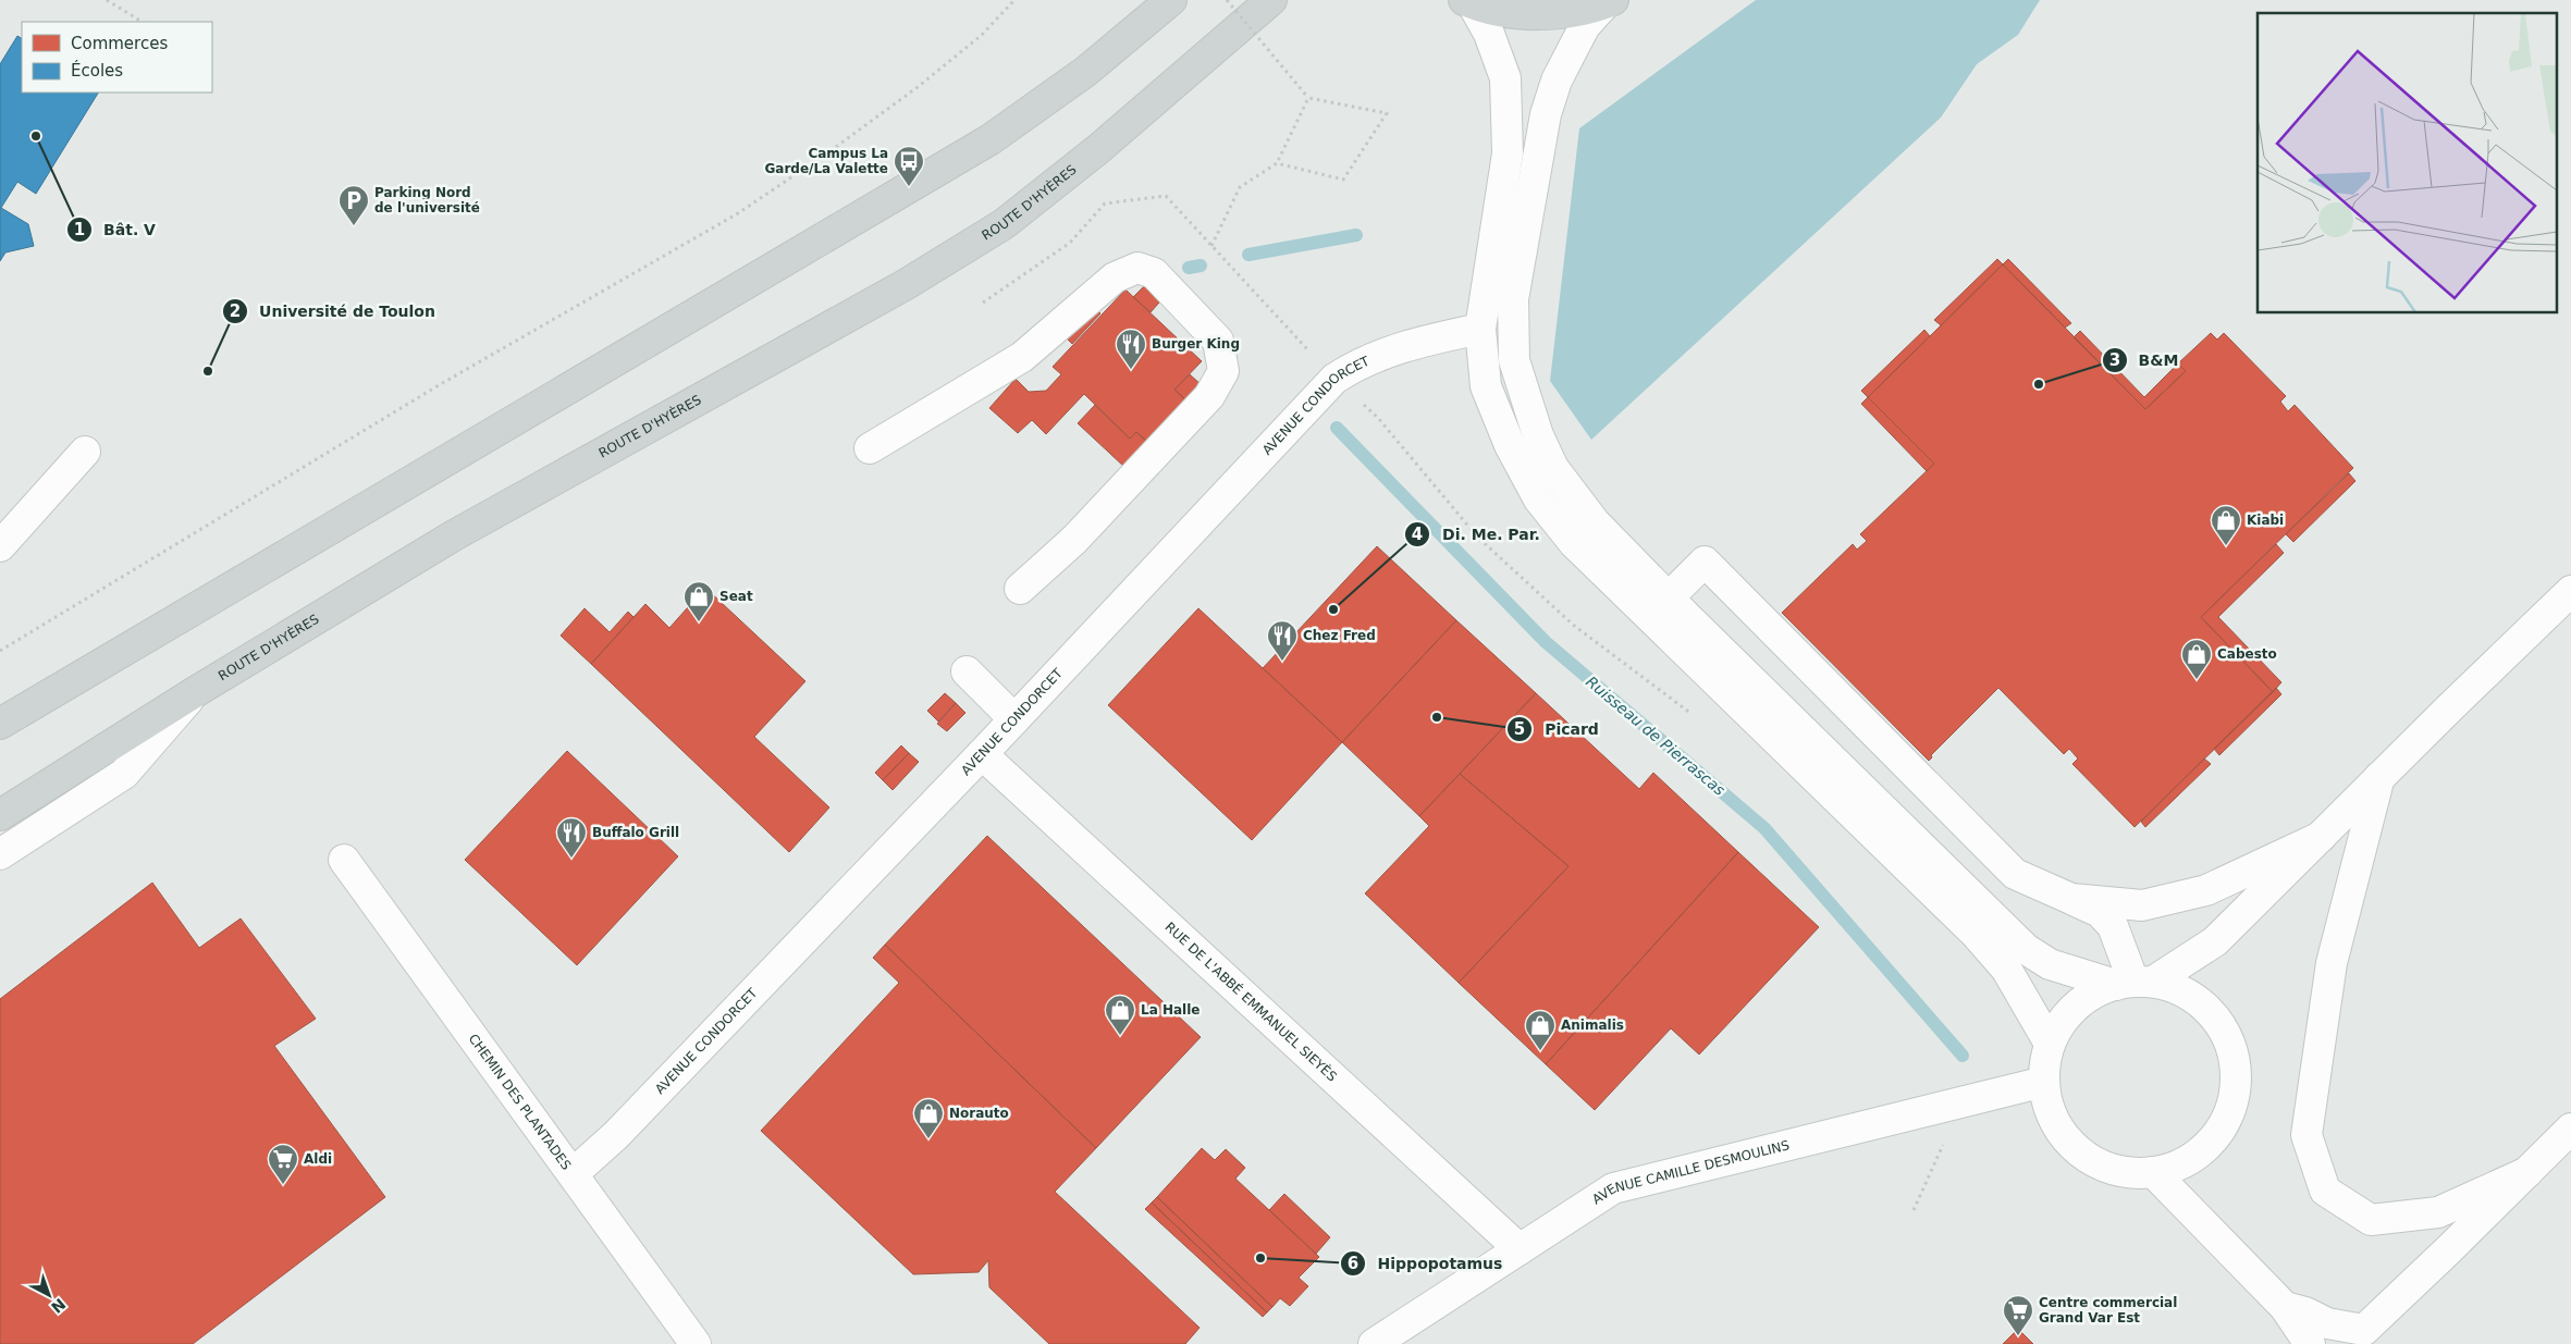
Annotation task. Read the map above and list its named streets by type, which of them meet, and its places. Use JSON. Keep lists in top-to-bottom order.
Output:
{
  "streets": {
    "main road": ["ROUTE D'HYÈRES"],
    "street": [
      "AVENUE CONDORCET",
      "RUE DE L'ABBÉ EMMANUEL SIEYÈS",
      "CHEMIN DES PLANTADES",
      "AVENUE CAMILLE DESMOULINS"
    ]
  },
  "crossings": [
    ["AVENUE CONDORCET", "RUE DE L'ABBÉ EMMANUEL SIEYÈS"],
    ["AVENUE CONDORCET", "CHEMIN DES PLANTADES"],
    ["RUE DE L'ABBÉ EMMANUEL SIEYÈS", "AVENUE CAMILLE DESMOULINS"]
  ],
  "water": ["Ruisseau de Pierrascas"],
  "places": {
    "other": [
      "Bât. V",
      "Université de Toulon",
      "B&M",
      "Di. Me. Par.",
      "Picard",
      "Hippopotamus"
    ],
    "bus stop": ["Campus La Garde/La Valette"],
    "parking": ["Parking Nord de l'université"],
    "restaurant": ["Burger King", "Chez Fred", "Buffalo Grill"],
    "shop": [
      "Kiabi",
      "Seat",
      "Cabesto",
      "La Halle",
      "Animalis",
      "Norauto"
    ],
    "supermarket": ["Aldi", "Centre commercial Grand Var Est"]
  },
  "legend": ["Commerces", "Écoles"],
  "north": "bottom right"
}
